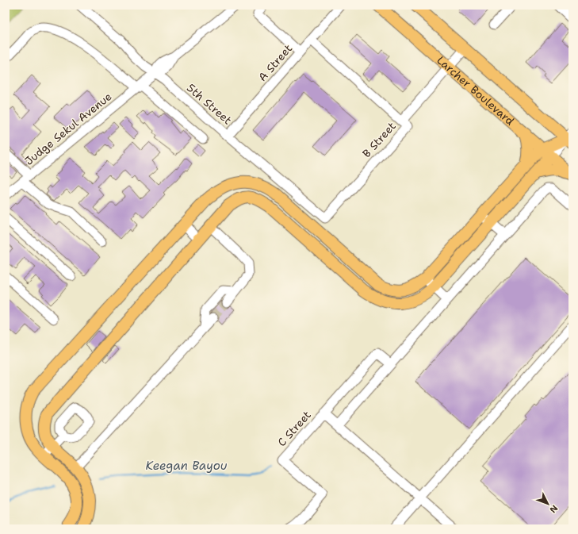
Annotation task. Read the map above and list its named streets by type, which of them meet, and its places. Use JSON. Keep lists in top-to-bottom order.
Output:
{
  "streets": {
    "main road": ["Larcher Boulevard"],
    "street": [
      "A Street",
      "5th Street",
      "Judge Sekul Avenue",
      "B Street",
      "C Street"
    ]
  },
  "crossings": [
    ["A Street", "5th Street"],
    ["Larcher Boulevard", "B Street"],
    ["5th Street", "Judge Sekul Avenue"],
    ["5th Street", "B Street"]
  ],
  "water": ["Keegan Bayou"],
  "north": "bottom right"
}
